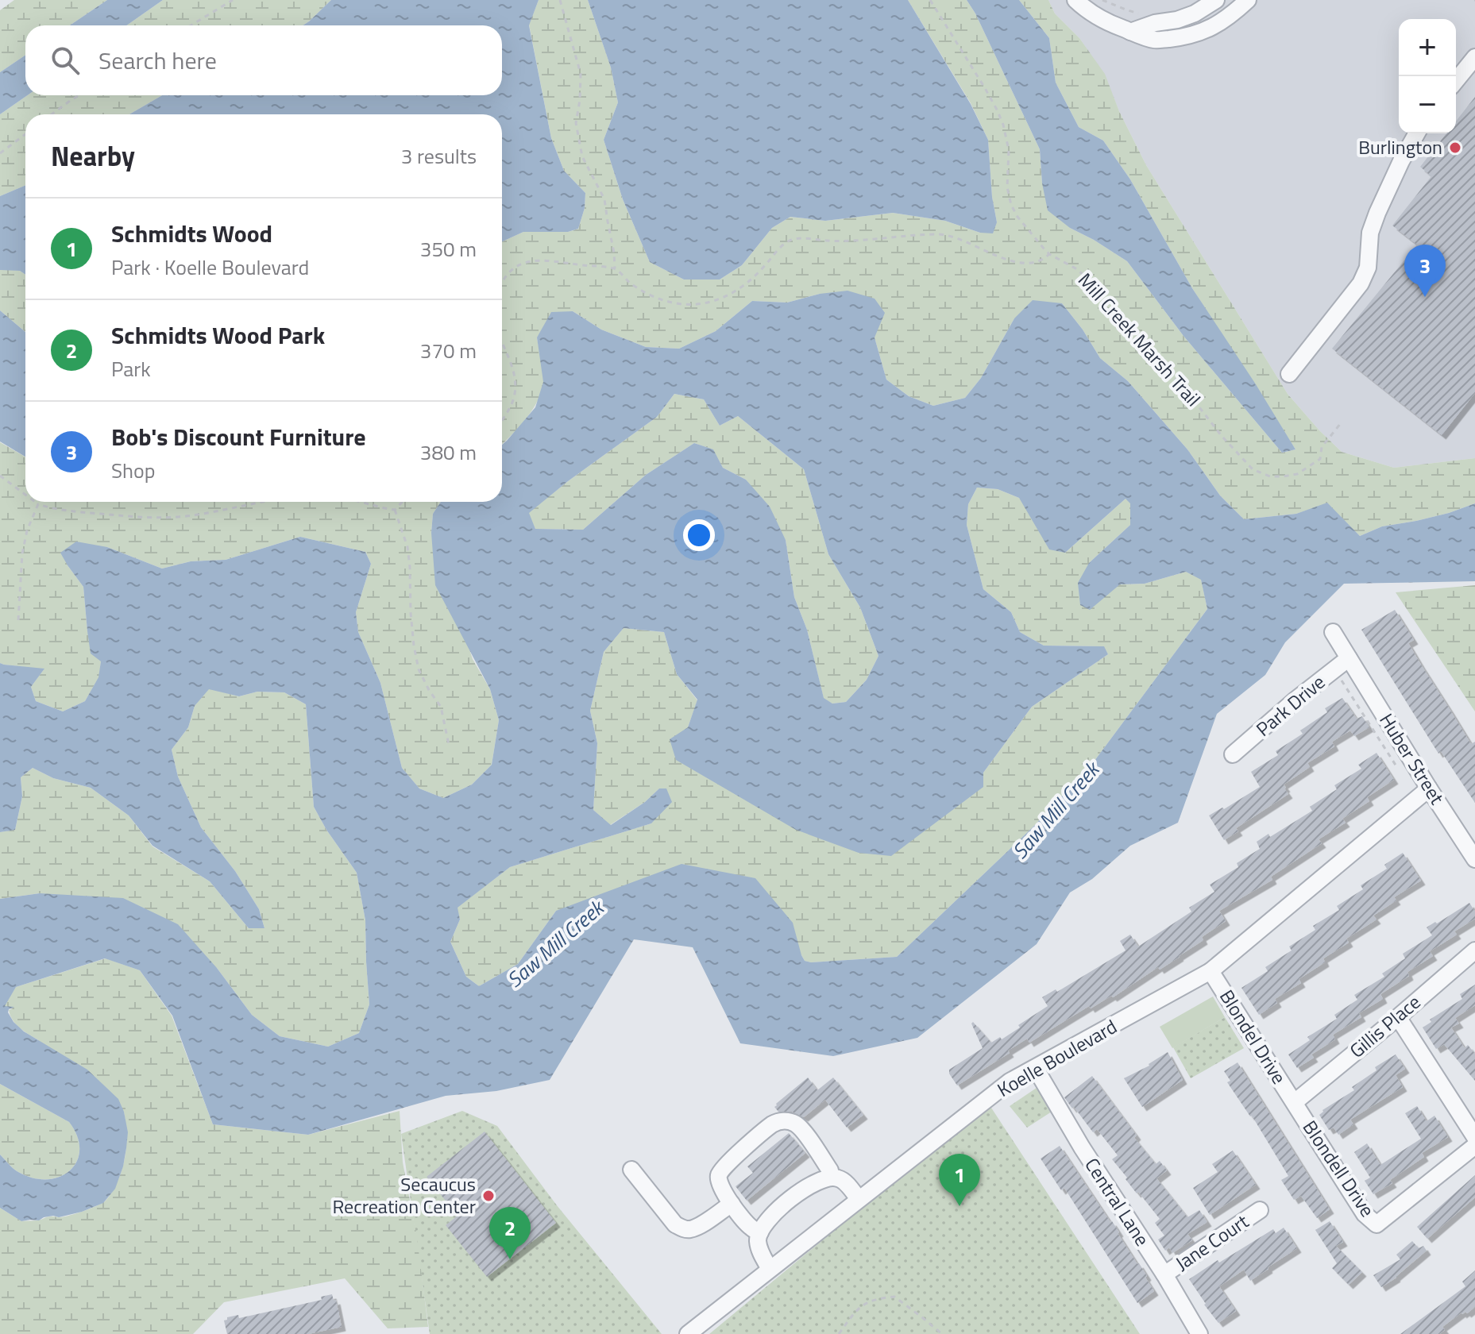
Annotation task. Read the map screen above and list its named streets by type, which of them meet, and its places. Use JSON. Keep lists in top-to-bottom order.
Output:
{
  "streets": {
    "street": [
      "Park Drive",
      "Huber Street",
      "Gillis Place",
      "Blondel Drive",
      "Koelle Boulevard",
      "Blondell Drive",
      "Central Lane",
      "Jane Court"
    ],
    "path": ["Mill Creek Marsh Trail"]
  },
  "crossings": [
    ["Park Drive", "Huber Street"],
    ["Huber Street", "Koelle Boulevard"],
    ["Gillis Place", "Blondel Drive"],
    ["Gillis Place", "Blondell Drive"],
    ["Blondel Drive", "Koelle Boulevard"],
    ["Blondel Drive", "Blondell Drive"],
    ["Koelle Boulevard", "Central Lane"],
    ["Central Lane", "Jane Court"]
  ],
  "water": ["Saw Mill Creek"],
  "places": ["Burlington", "Secaucus Recreation Center"],
  "page": {
    "map_buttons": ["+", "−"],
    "search": "Search here",
    "heading": ["Nearby", "3 results"],
    "list": [
      {
        "mark": "1",
        "name": "Schmidts Wood",
        "note": "Park · Koelle Boulevard",
        "value": "350 m"
      },
      {
        "mark": "2",
        "name": "Schmidts Wood Park",
        "note": "Park",
        "value": "370 m"
      },
      {
        "mark": "3",
        "name": "Bob's Discount Furniture",
        "note": "Shop",
        "value": "380 m"
      }
    ],
    "pins": ["3", "1", "2"]
  }
}
